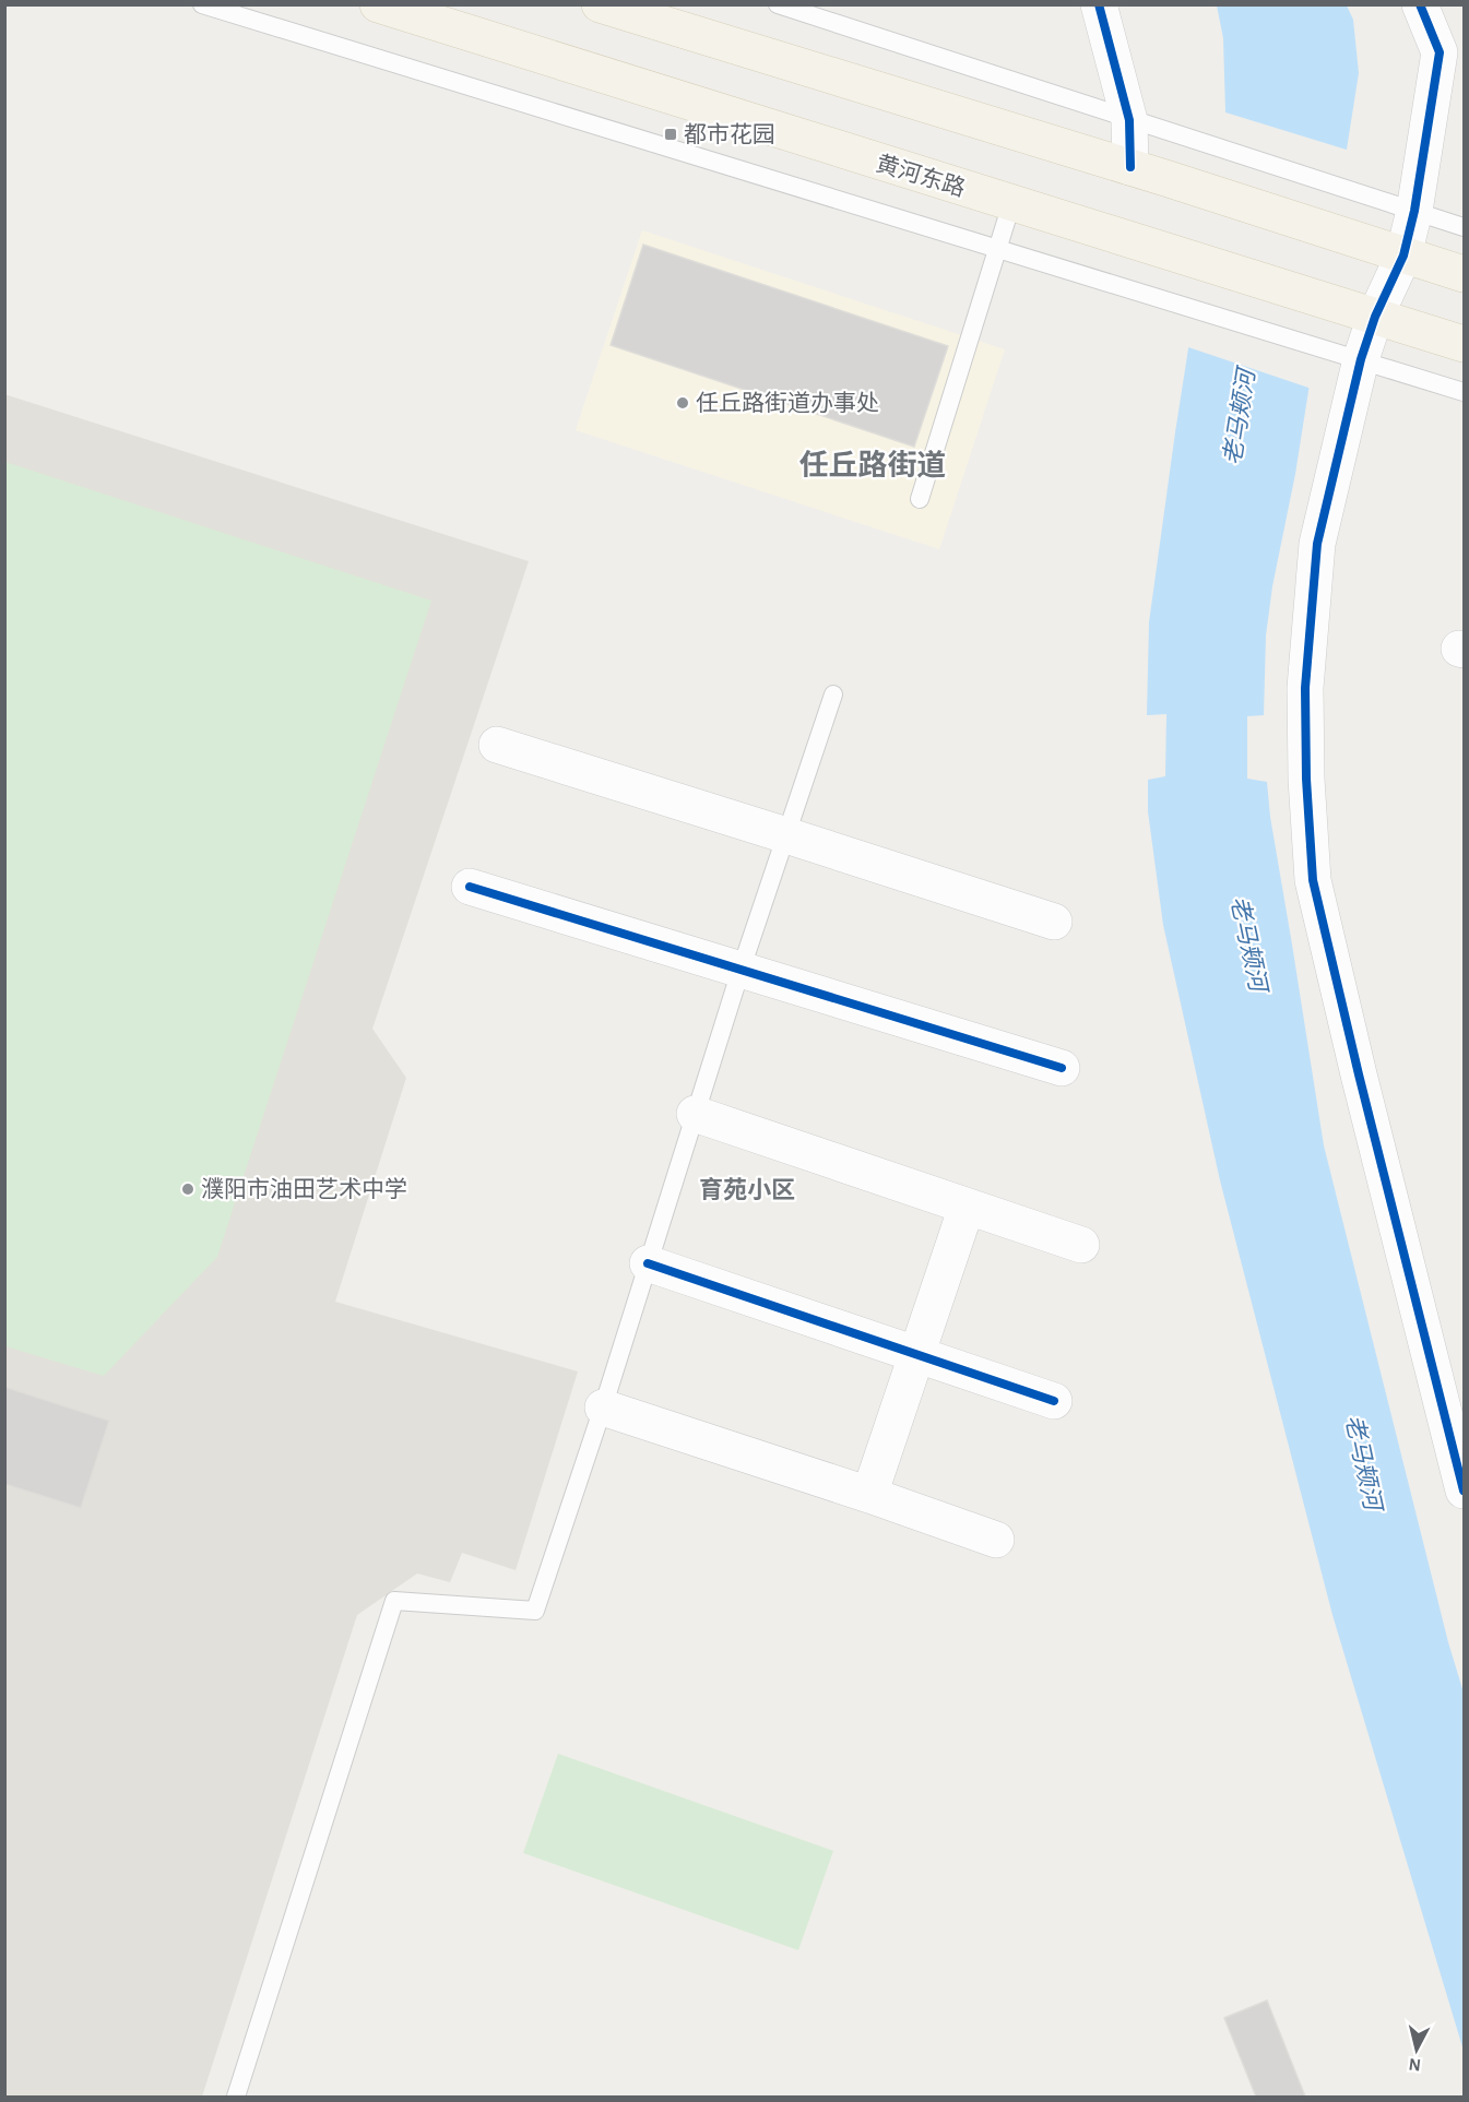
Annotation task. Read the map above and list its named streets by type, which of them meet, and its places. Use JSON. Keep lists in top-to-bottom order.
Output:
{
  "streets": {
    "main road": ["黄河东路"]
  },
  "districts": ["任丘路街道", "育苑小区"],
  "water": ["老马颊河"],
  "places": {
    "transit": ["都市花园"],
    "other": ["任丘路街道办事处", "濮阳市油田艺术中学"]
  },
  "north": "bottom"
}
